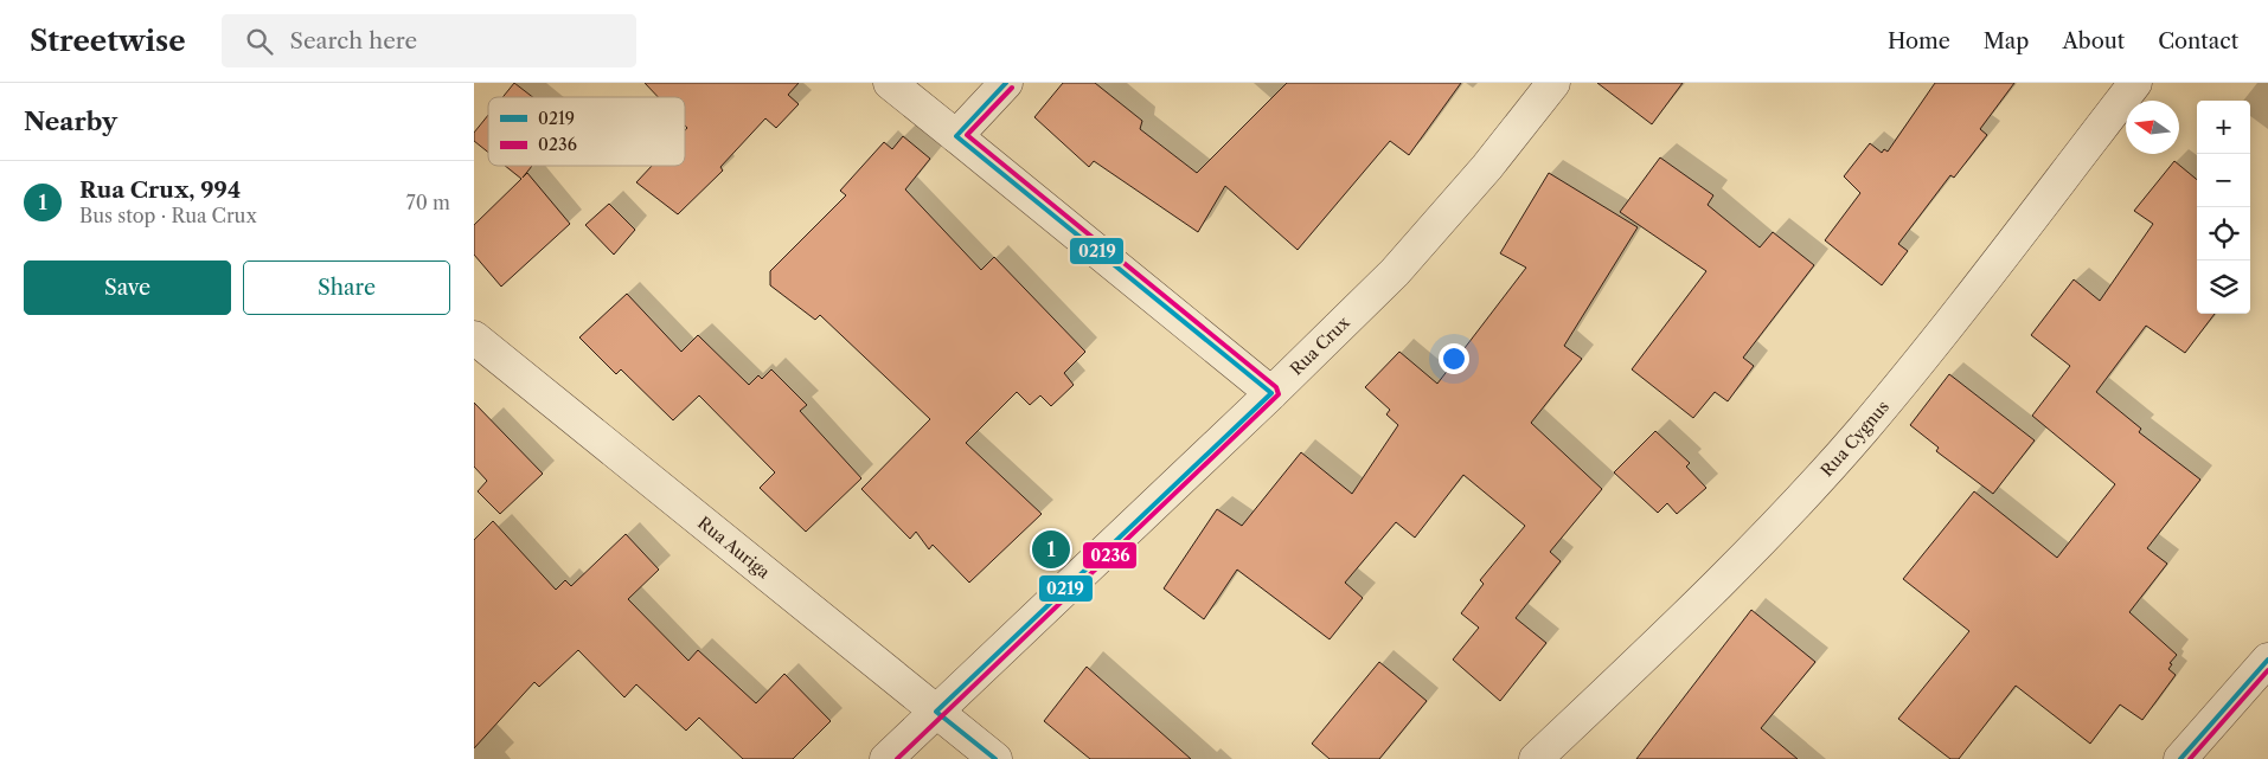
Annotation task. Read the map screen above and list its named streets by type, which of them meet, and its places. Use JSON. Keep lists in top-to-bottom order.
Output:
{
  "streets": {
    "street": ["Rua Crux", "Rua Cygnus", "Rua Auriga"]
  },
  "crossings": [
    ["Rua Crux", "Rua Auriga"]
  ],
  "lines": ["transit line 0219", "transit line 0236"],
  "legend": ["0219", "0236"],
  "north": "left",
  "page": {
    "header": "Streetwise",
    "search": "Search here",
    "nav": [
      "Home",
      "Map",
      "About",
      "Contact"
    ],
    "heading": "Nearby",
    "map_buttons": ["+", "−"],
    "list": [
      {
        "mark": "1",
        "name": "Rua Crux, 994",
        "note": "Bus stop · Rua Crux",
        "value": "70 m"
      }
    ],
    "buttons": ["Save", "Share"],
    "pins": "1"
  }
}
